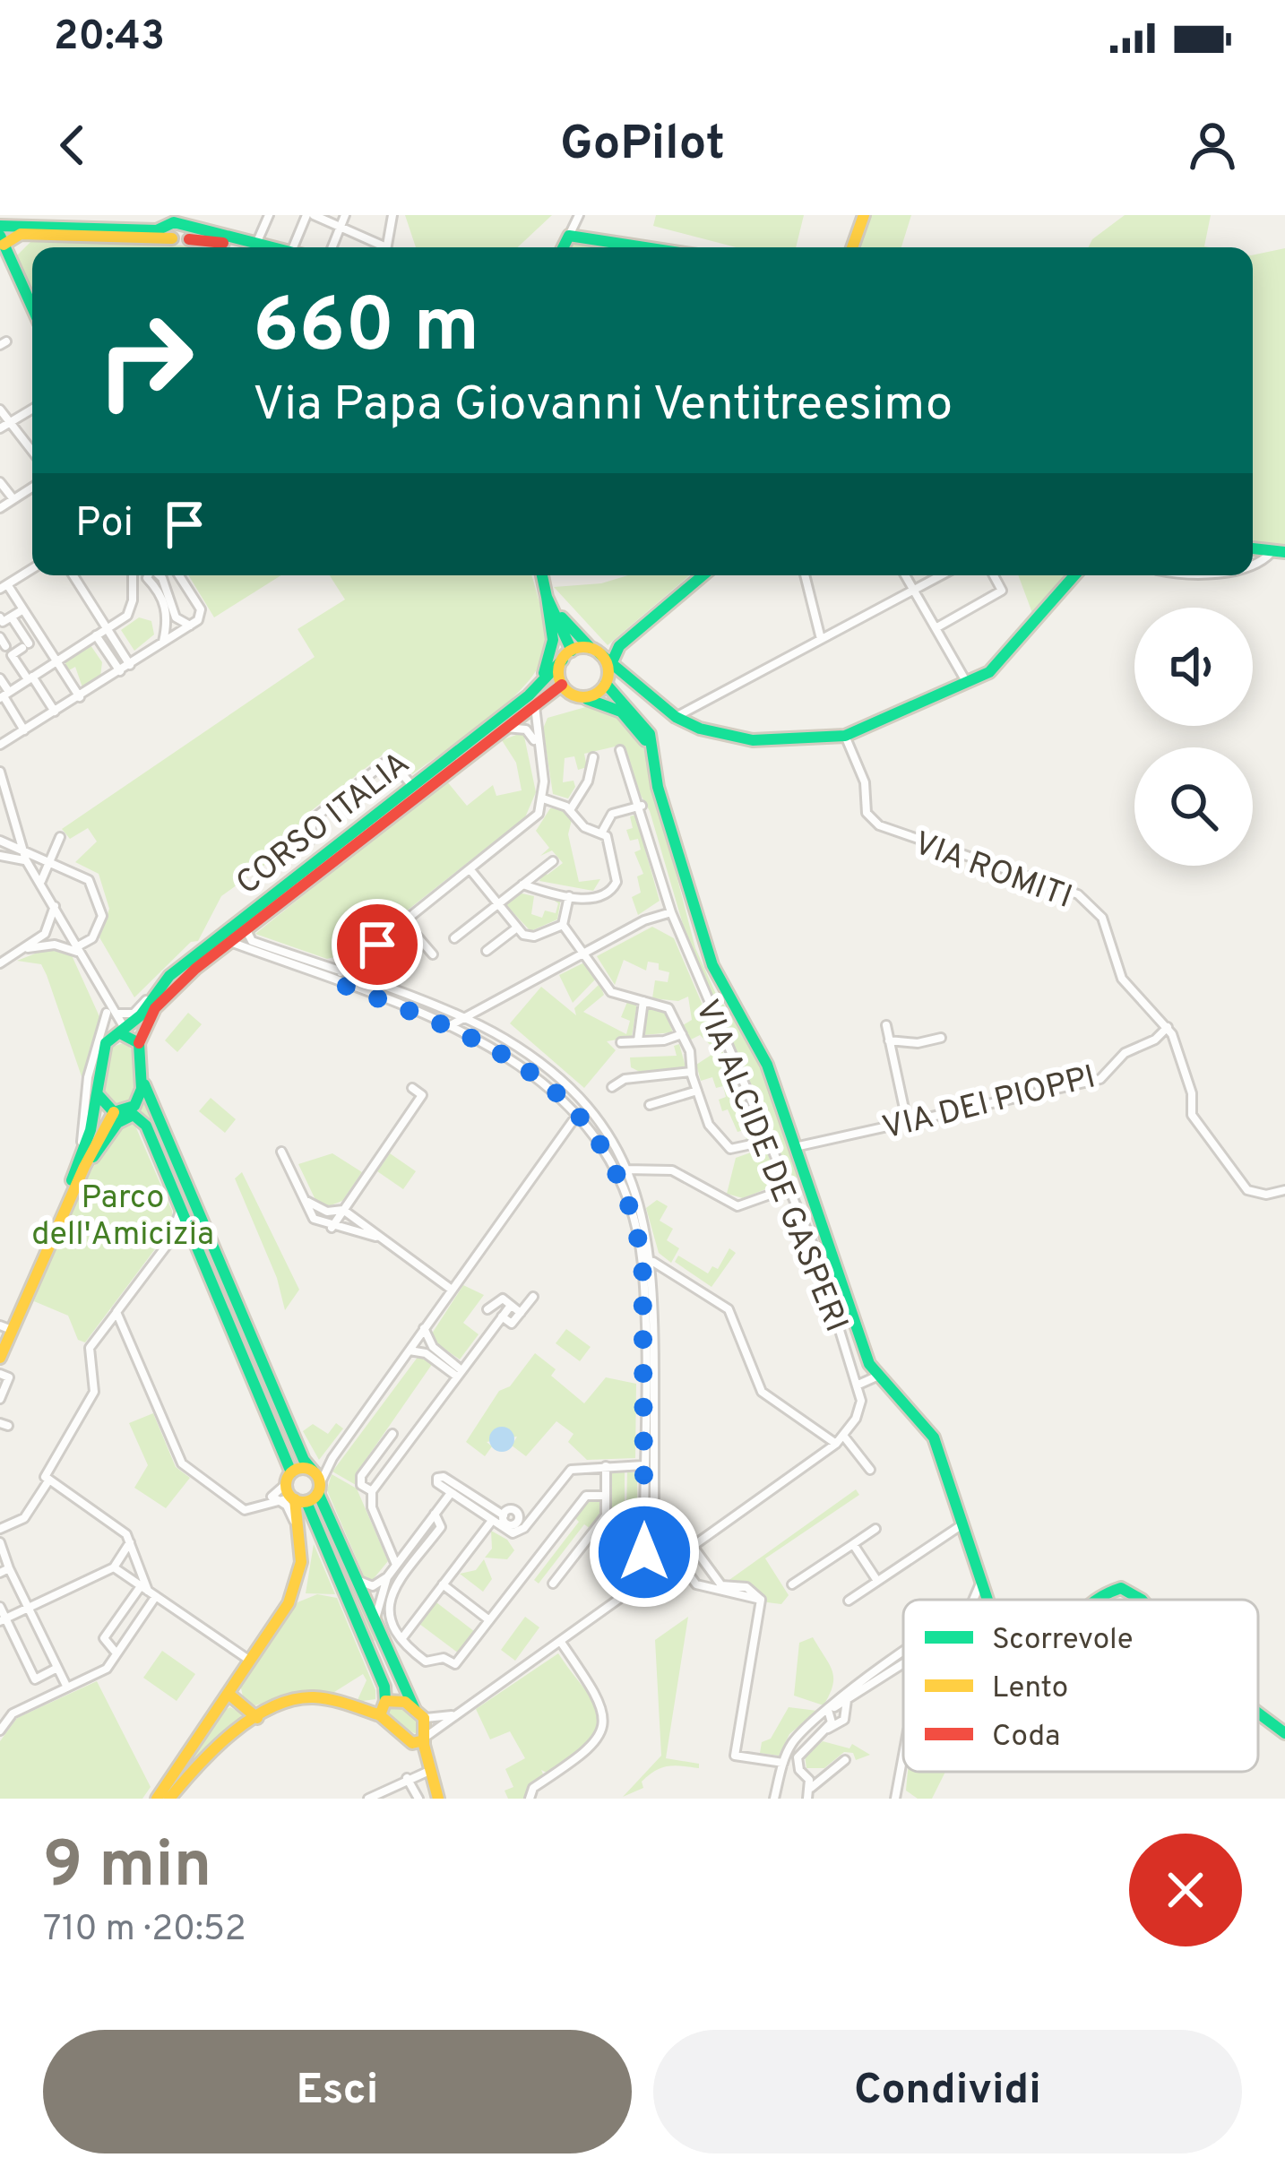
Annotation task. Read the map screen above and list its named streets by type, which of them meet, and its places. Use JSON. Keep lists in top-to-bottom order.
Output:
{
  "streets": {
    "street": [
      "CORSO ITALIA",
      "VIA ROMITI",
      "VIA DEI PIOPPI",
      "VIA ALCIDE DE GASPERI"
    ]
  },
  "crossings": [
    ["VIA ROMITI", "VIA DEI PIOPPI"]
  ],
  "parks": ["Parco dell'Amicizia"],
  "legend": ["Scorrevole", "Lento", "Coda"],
  "page": {
    "status": "20:43",
    "header": "GoPilot",
    "turn": ["660 m", "Via Papa Giovanni Ventitreesimo"],
    "then": "Poi",
    "heading": ["9 min", "710 m · 20:52"],
    "buttons": ["Esci", "Condividi"]
  }
}
